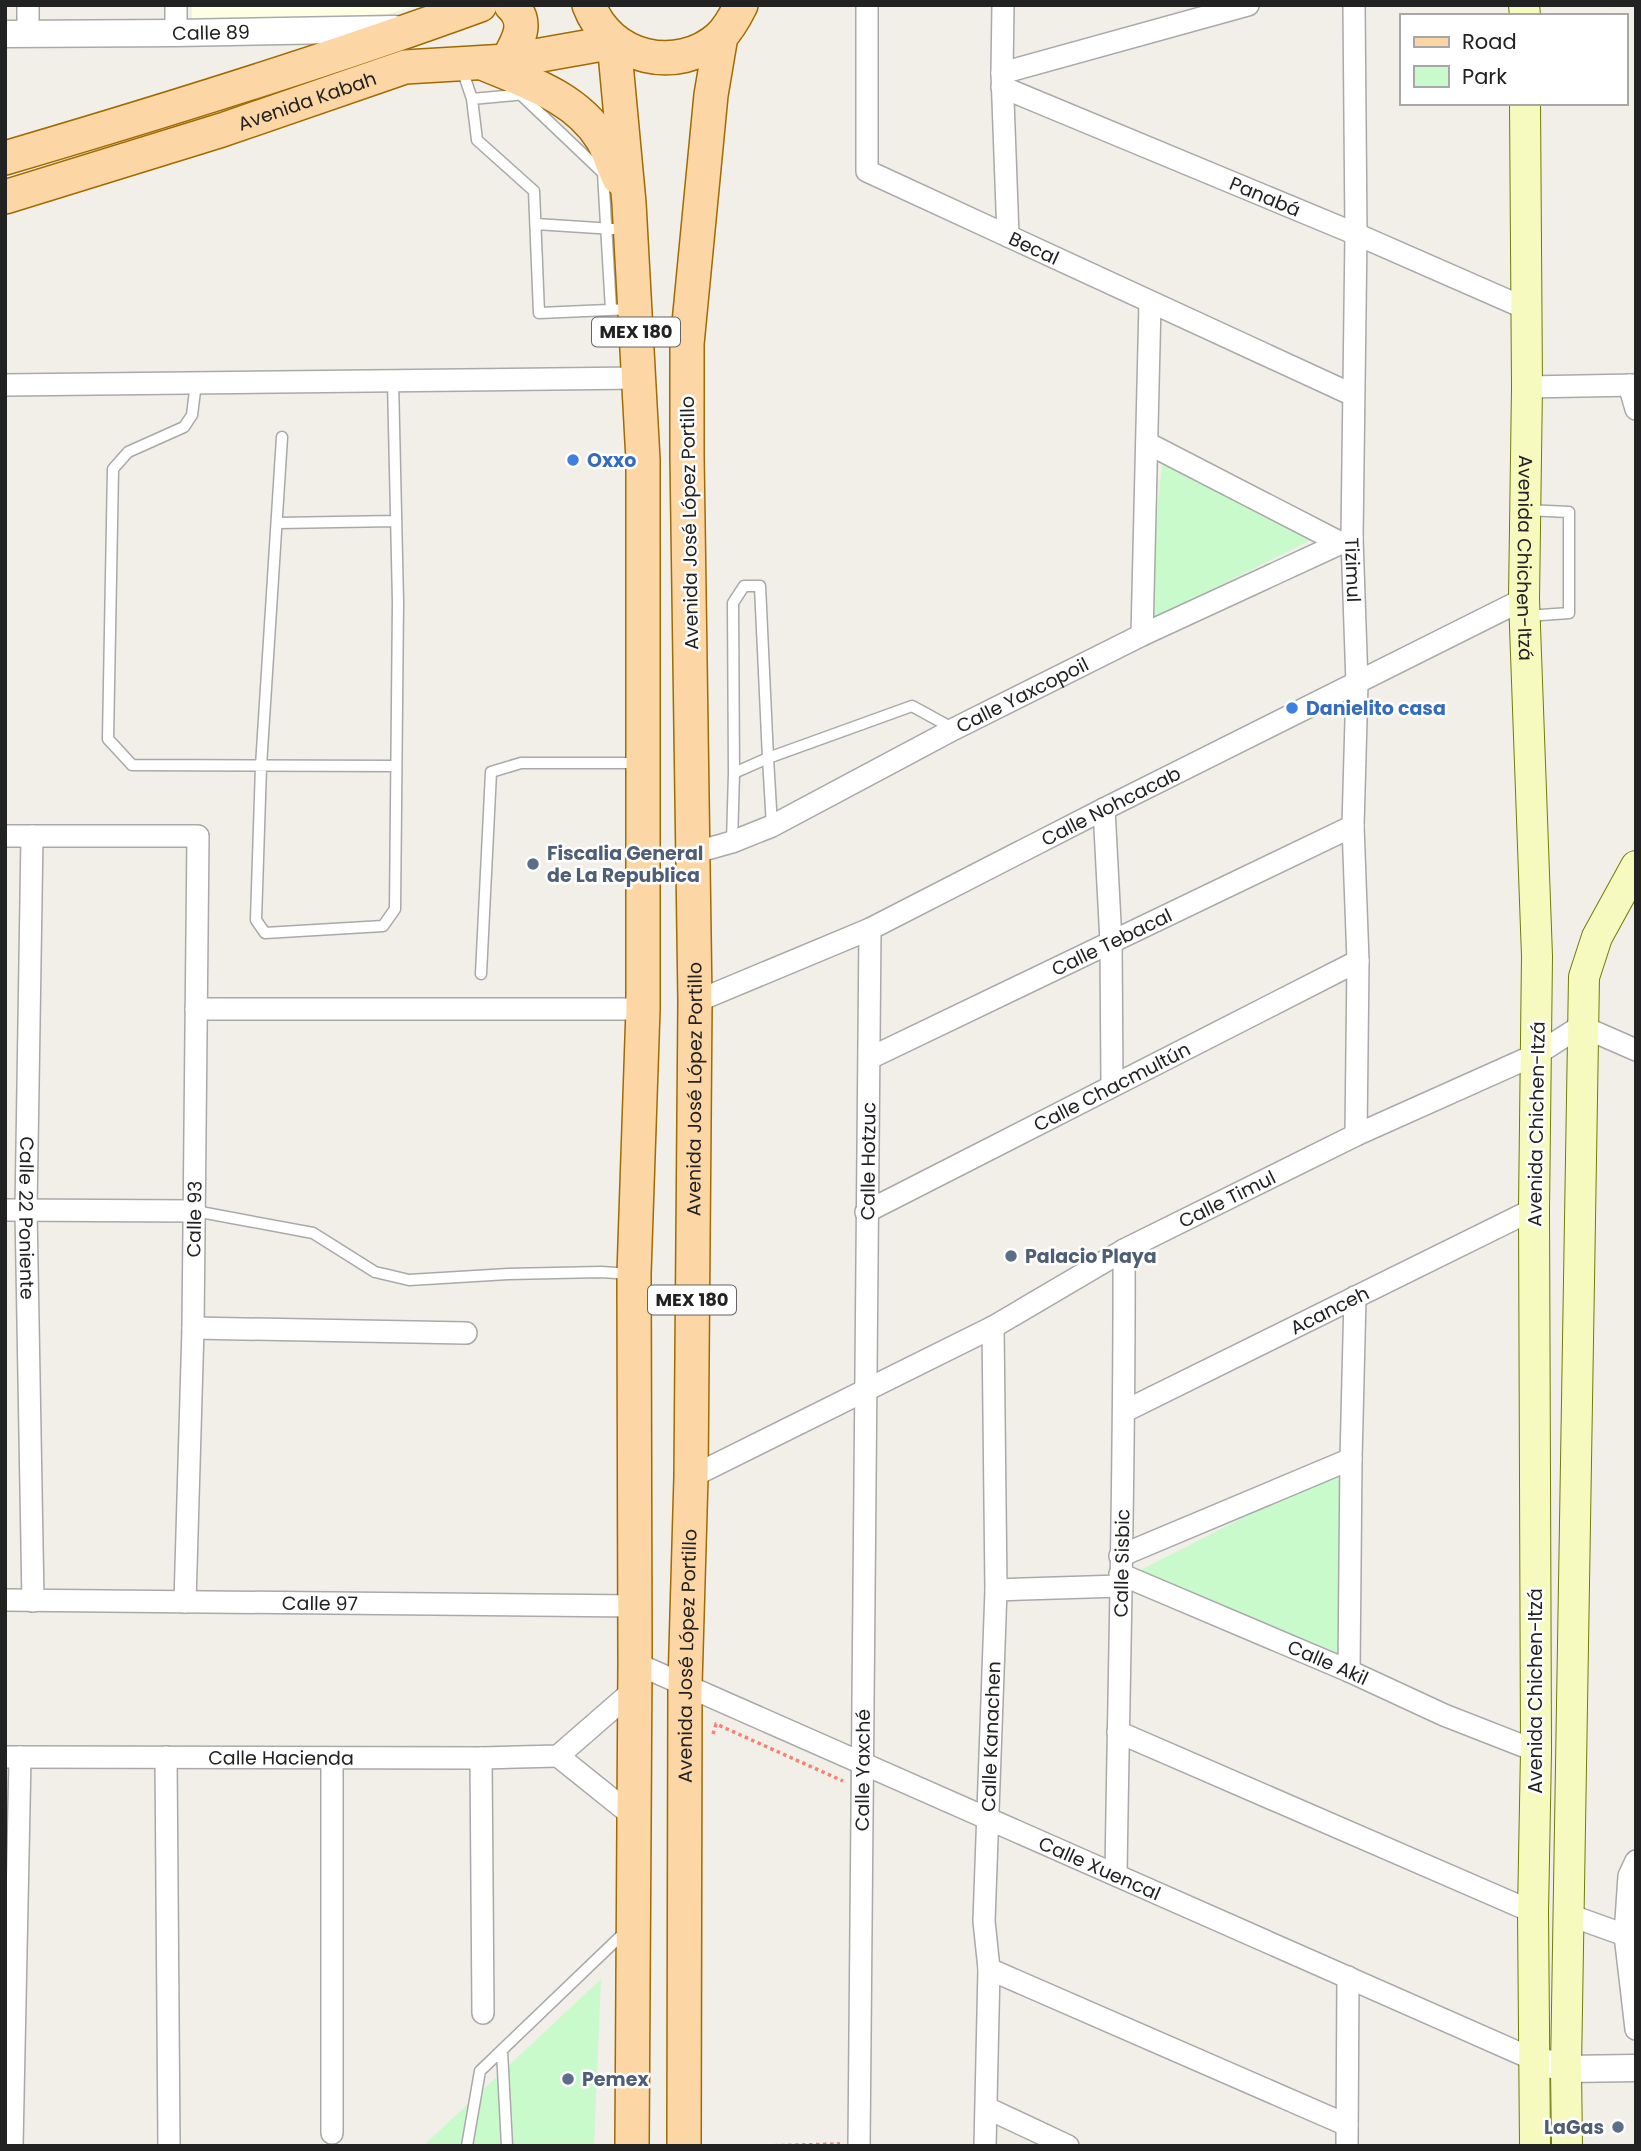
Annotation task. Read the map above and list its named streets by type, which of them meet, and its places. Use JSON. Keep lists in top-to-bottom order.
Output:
{
  "streets": {
    "main road": [
      "Avenida Kabah",
      "MEX 180",
      "Avenida José López Portillo",
      "Avenida Chichen-Itzá"
    ],
    "street": [
      "Calle 89",
      "Panabá",
      "Becal",
      "Tizimul",
      "Calle Yaxcopoil",
      "Calle Nohcacab",
      "Calle Tebacal",
      "Calle Chacmultún",
      "Calle Hotzuc",
      "Calle Timul",
      "Calle 22 Poniente",
      "Calle 93",
      "Acanceh",
      "Calle Sisbic",
      "Calle 97",
      "Calle Akil",
      "Calle Kanachen",
      "Calle Hacienda",
      "Calle Yaxché",
      "Calle Xuencal"
    ]
  },
  "crossings": [
    ["Calle 89", "Avenida Kabah"],
    ["Avenida Kabah", "MEX 180"],
    ["Panabá", "Avenida Chichen-Itzá"],
    ["Panabá", "Tizimul"],
    ["Becal", "Tizimul"],
    ["MEX 180", "Calle 97"],
    ["MEX 180", "Calle Xuencal"],
    ["Avenida José López Portillo", "Calle Yaxcopoil"],
    ["Avenida José López Portillo", "Calle Nohcacab"],
    ["Avenida José López Portillo", "Calle Timul"],
    ["Avenida José López Portillo", "Calle Xuencal"],
    ["Avenida Chichen-Itzá", "Calle Nohcacab"],
    ["Avenida Chichen-Itzá", "Calle Timul"],
    ["Avenida Chichen-Itzá", "Acanceh"],
    ["Avenida Chichen-Itzá", "Calle Akil"],
    ["Avenida Chichen-Itzá", "Calle Xuencal"],
    ["Tizimul", "Calle Yaxcopoil"],
    ["Tizimul", "Calle Nohcacab"],
    ["Tizimul", "Calle Tebacal"],
    ["Tizimul", "Calle Chacmultún"],
    ["Tizimul", "Calle Timul"],
    ["Calle Nohcacab", "Calle Hotzuc"],
    ["Calle Tebacal", "Calle Hotzuc"],
    ["Calle Chacmultún", "Calle Hotzuc"],
    ["Calle Hotzuc", "Calle Timul"],
    ["Calle Hotzuc", "Calle Yaxché"],
    ["Calle Timul", "Calle Sisbic"],
    ["Calle Timul", "Calle Kanachen"],
    ["Calle Timul", "Calle Yaxché"],
    ["Calle 22 Poniente", "Calle 93"],
    ["Calle 22 Poniente", "Calle 97"],
    ["Calle 93", "Calle 97"],
    ["Acanceh", "Calle Sisbic"],
    ["Calle Sisbic", "Calle Akil"],
    ["Calle Sisbic", "Calle Xuencal"],
    ["Calle Kanachen", "Calle Xuencal"],
    ["Calle Yaxché", "Calle Xuencal"]
  ],
  "places": [
    "Oxxo",
    "Danielito casa",
    "Fiscalia General de La Republica",
    "Palacio Playa",
    "Pemex",
    "LaGas"
  ],
  "legend": ["Road", "Park"]
}
